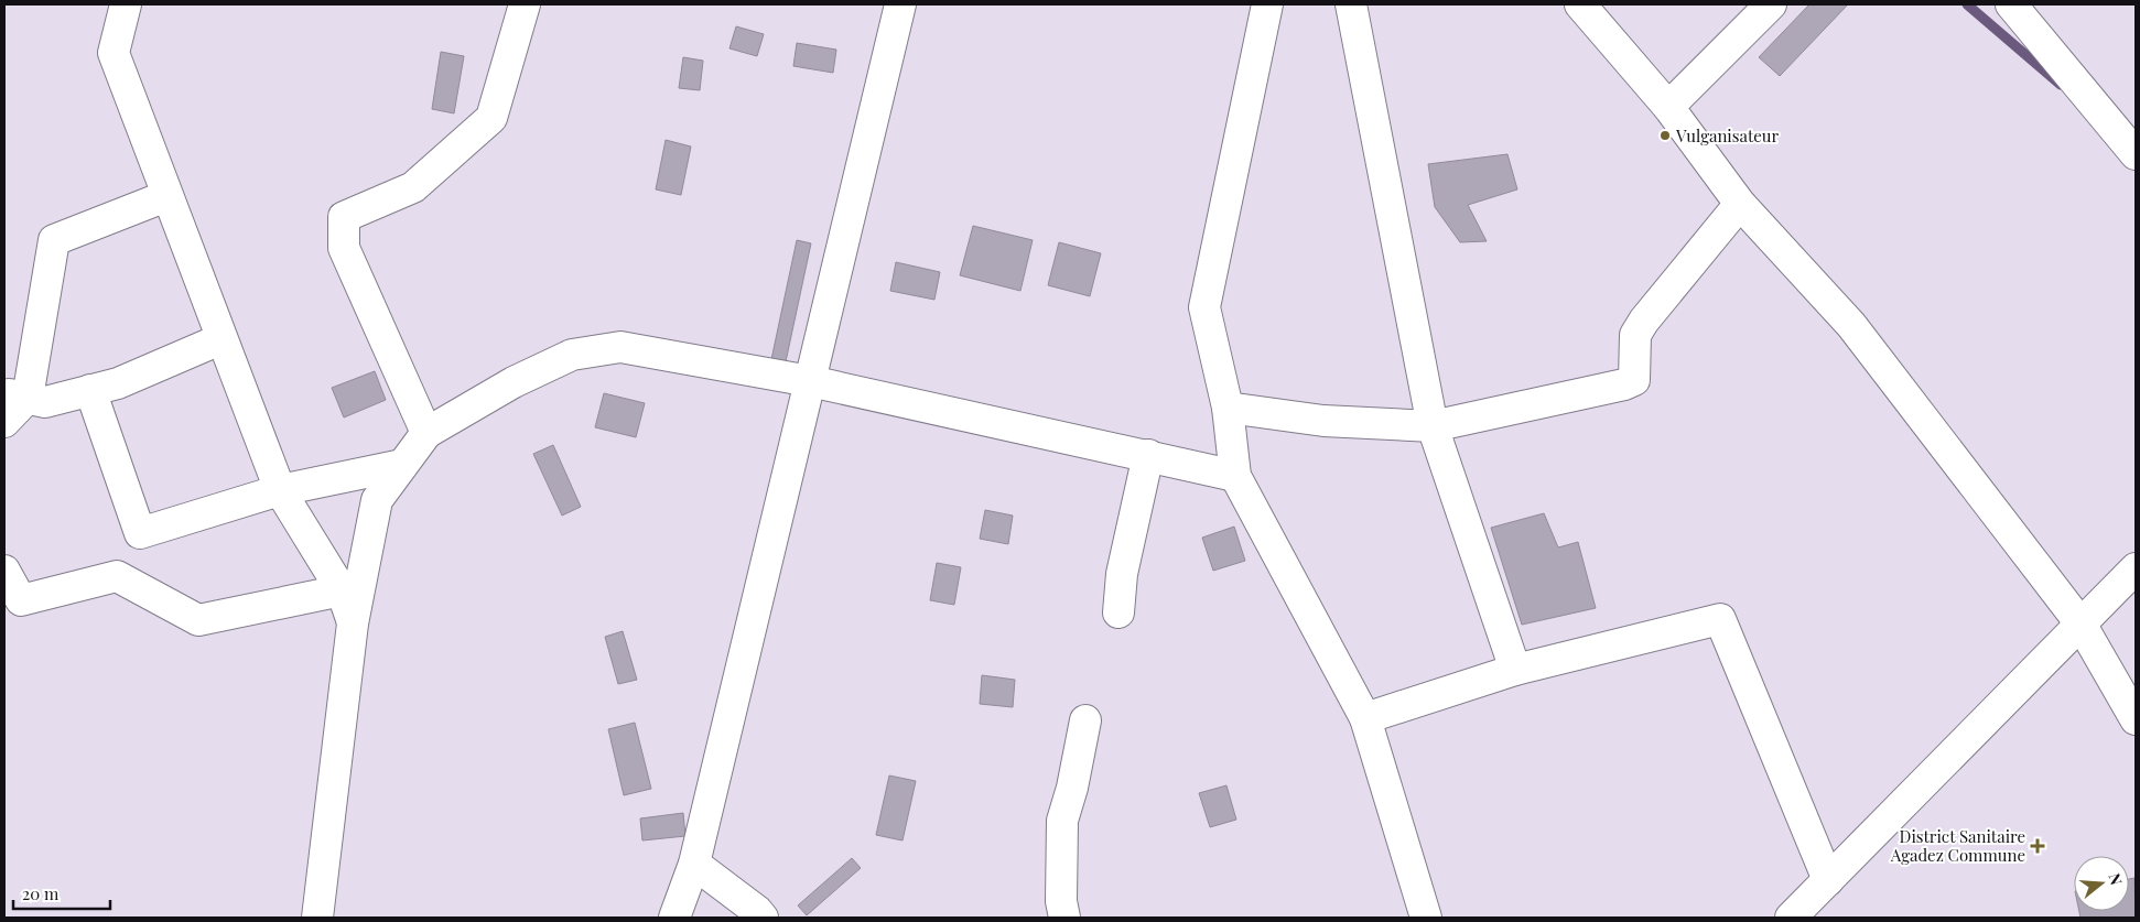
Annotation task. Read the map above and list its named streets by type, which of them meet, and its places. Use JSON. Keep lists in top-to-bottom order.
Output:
{
  "places": {
    "other": ["Vulganisateur"],
    "health": ["District Sanitaire Agadez Commune"]
  },
  "scale_bar": "20 m",
  "north": "right"
}
